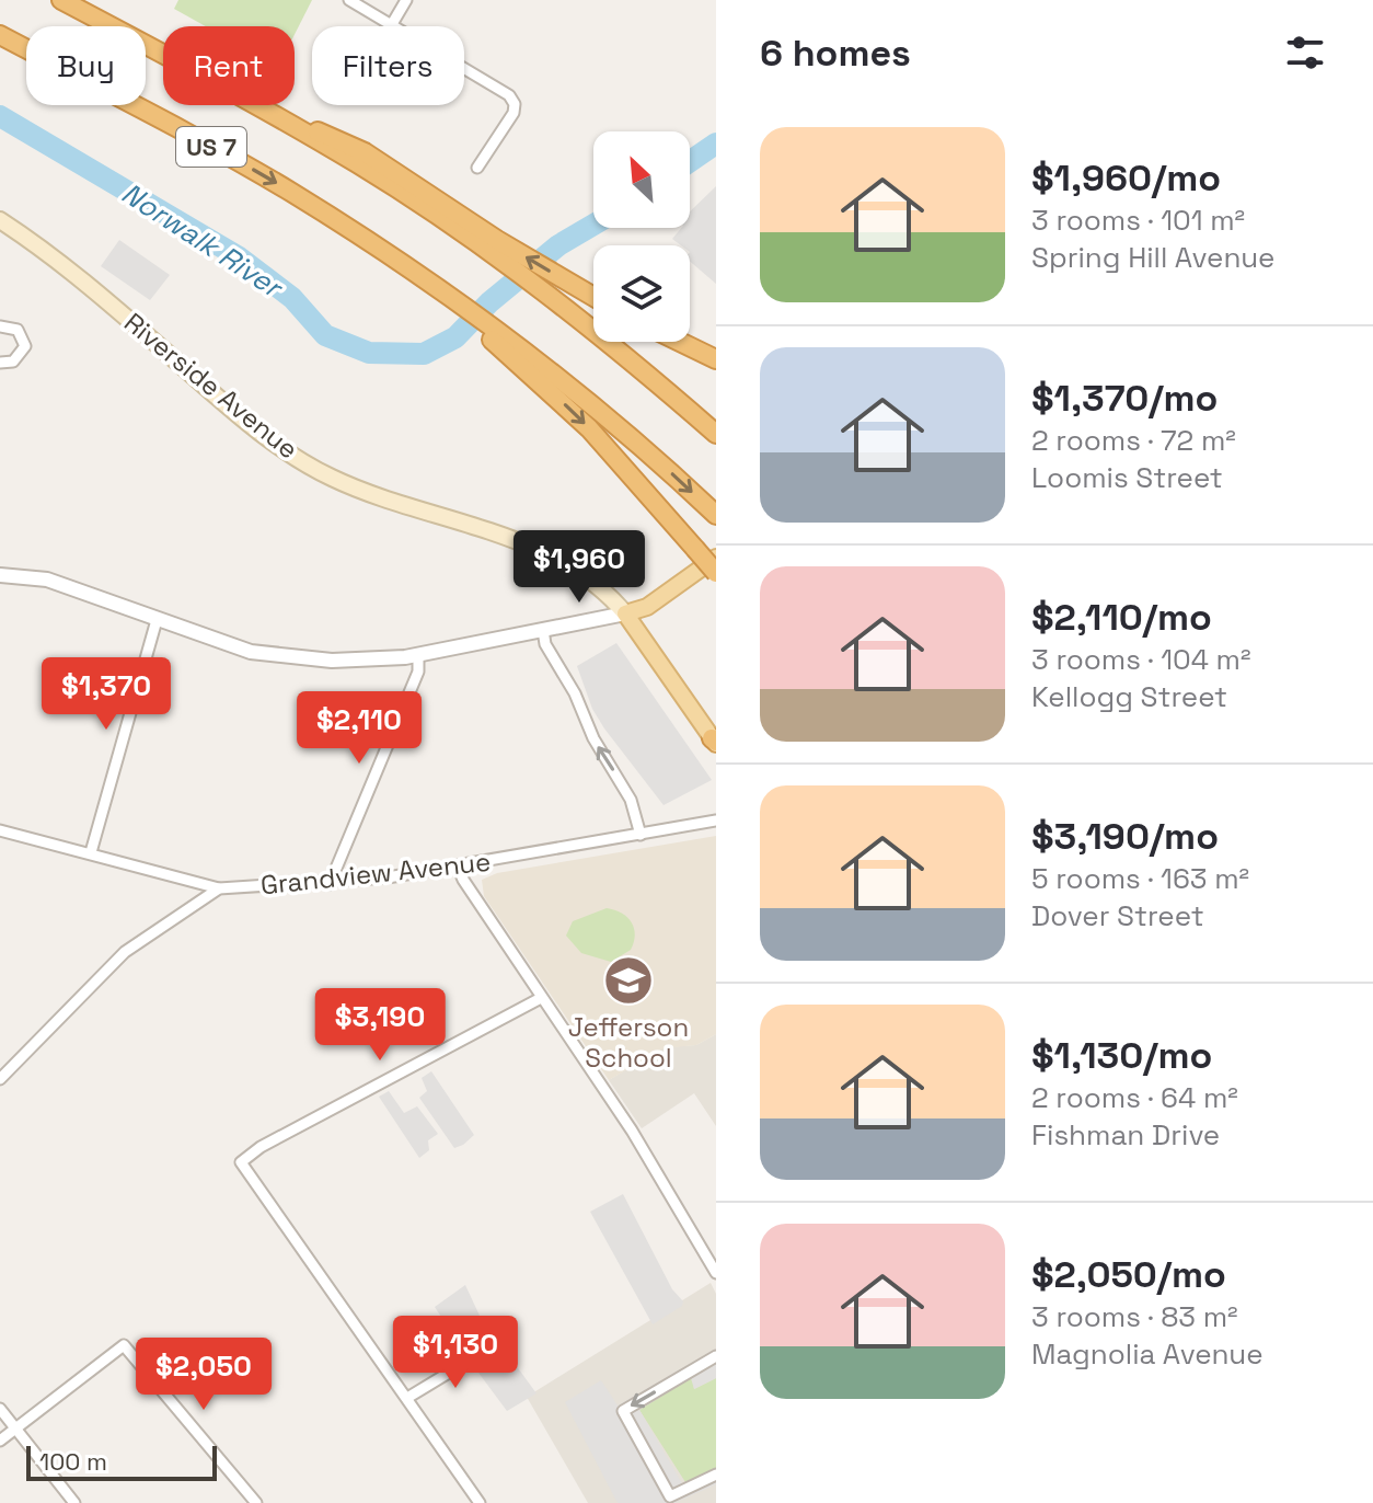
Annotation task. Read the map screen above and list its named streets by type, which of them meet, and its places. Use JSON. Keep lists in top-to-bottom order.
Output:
{
  "streets": {
    "highway": ["US 7"],
    "main road": ["Riverside Avenue"],
    "street": ["Grandview Avenue"]
  },
  "water": ["Norwalk River"],
  "places": {
    "school or university": ["Jefferson School"]
  },
  "scale_bar": "100 m",
  "north": "top left",
  "page": {
    "heading": "6 homes",
    "chip": ["Buy", "Rent", "Filters"],
    "list": [
      {
        "name": "$1,960/mo",
        "note": "3 rooms · 101 m² · Spring Hill Avenue"
      },
      {
        "name": "$1,370/mo",
        "note": "2 rooms · 72 m² · Loomis Street"
      },
      {
        "name": "$2,110/mo",
        "note": "3 rooms · 104 m² · Kellogg Street"
      },
      {
        "name": "$3,190/mo",
        "note": "5 rooms · 163 m² · Dover Street"
      },
      {
        "name": "$1,130/mo",
        "note": "2 rooms · 64 m² · Fishman Drive"
      },
      {
        "name": "$2,050/mo",
        "note": "3 rooms · 83 m² · Magnolia Avenue"
      }
    ],
    "price": [
      "$1,960",
      "$1,370",
      "$2,110",
      "$3,190",
      "$1,130",
      "$2,050"
    ],
    "scale": "100 m"
  }
}
